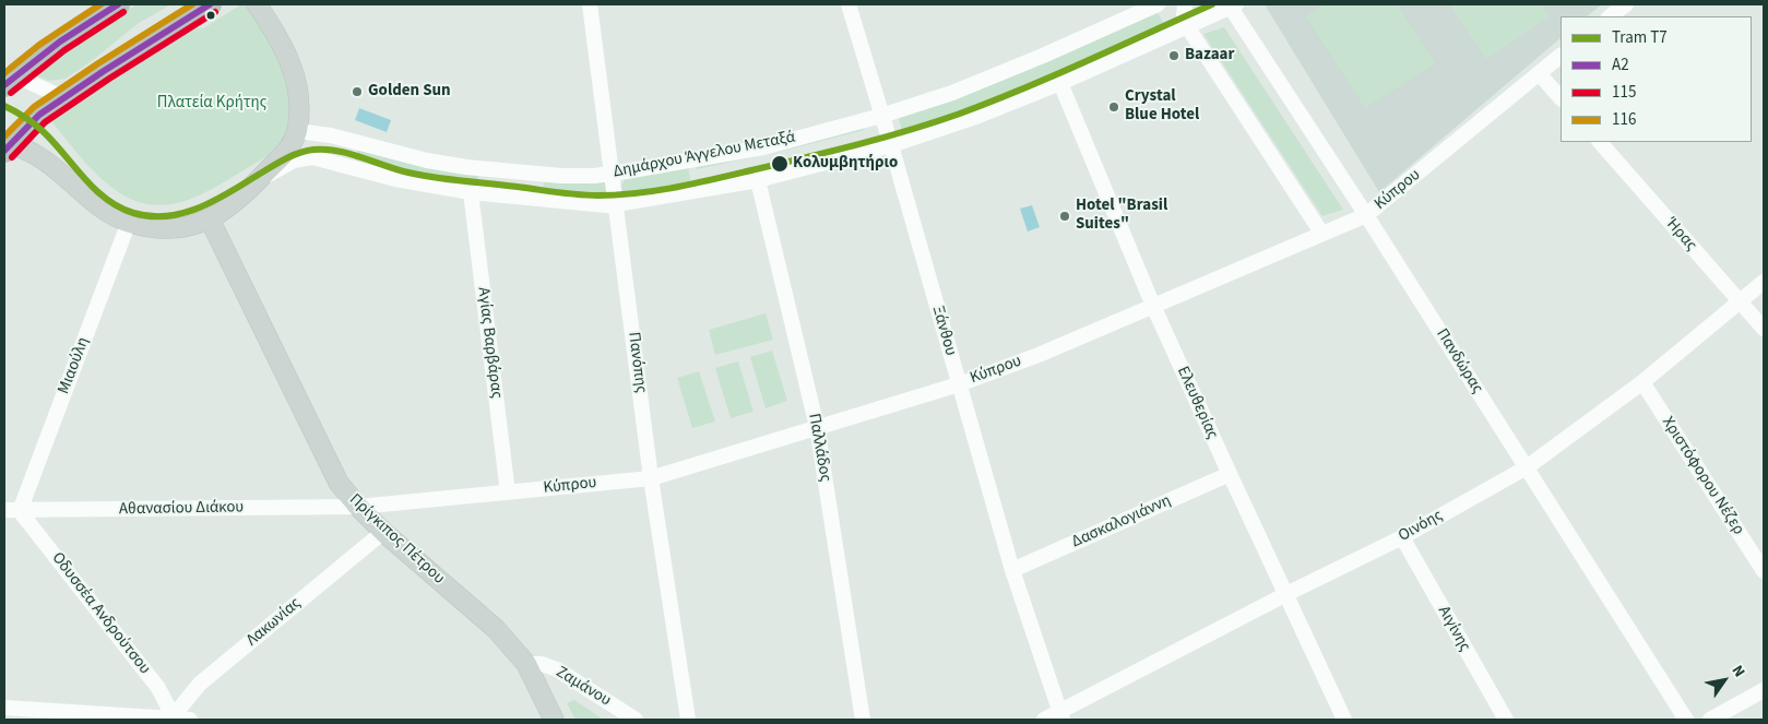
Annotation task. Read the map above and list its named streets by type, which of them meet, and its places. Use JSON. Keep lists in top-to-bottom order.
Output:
{
  "streets": {
    "main road": ["Πρίγκιπος Πέτρου"],
    "street": [
      "Δημάρχου Άγγελου Μεταξά",
      "Κύπρου",
      "Ήρας",
      "Ξάνθου",
      "Αγίας Βαρβάρας",
      "Πανδώρας",
      "Πανόπης",
      "Μιαούλη",
      "Ελευθερίας",
      "Παλλάδος",
      "Χριστόφορου Νέζερ",
      "Αθανασίου Διάκου",
      "Δασκαλογιάννη",
      "Οινόης",
      "Οδυσσέα Ανδρούτσου",
      "Λακωνίας",
      "Αιγίνης",
      "Ζαμάνου"
    ]
  },
  "crossings": [
    ["Δημάρχου Άγγελου Μεταξά", "Ξάνθου"],
    ["Δημάρχου Άγγελου Μεταξά", "Αγίας Βαρβάρας"],
    ["Δημάρχου Άγγελου Μεταξά", "Πανδώρας"],
    ["Δημάρχου Άγγελου Μεταξά", "Πανόπης"],
    ["Δημάρχου Άγγελου Μεταξά", "Ελευθερίας"],
    ["Δημάρχου Άγγελου Μεταξά", "Παλλάδος"],
    ["Κύπρου", "Ξάνθου"],
    ["Κύπρου", "Αγίας Βαρβάρας"],
    ["Κύπρου", "Πανδώρας"],
    ["Κύπρου", "Πανόπης"],
    ["Κύπρου", "Ελευθερίας"],
    ["Κύπρου", "Παλλάδος"],
    ["Κύπρου", "Αθανασίου Διάκου"],
    ["Κύπρου", "Πρίγκιπος Πέτρου"],
    ["Ήρας", "Οινόης"],
    ["Ξάνθου", "Δασκαλογιάννη"],
    ["Ξάνθου", "Οινόης"],
    ["Πανδώρας", "Οινόης"],
    ["Μιαούλη", "Αθανασίου Διάκου"],
    ["Μιαούλη", "Οδυσσέα Ανδρούτσου"],
    ["Ελευθερίας", "Δασκαλογιάννη"],
    ["Ελευθερίας", "Οινόης"],
    ["Χριστόφορου Νέζερ", "Οινόης"],
    ["Αθανασίου Διάκου", "Πρίγκιπος Πέτρου"],
    ["Αθανασίου Διάκου", "Οδυσσέα Ανδρούτσου"],
    ["Οινόης", "Αιγίνης"],
    ["Πρίγκιπος Πέτρου", "Λακωνίας"],
    ["Πρίγκιπος Πέτρου", "Ζαμάνου"],
    ["Οδυσσέα Ανδρούτσου", "Λακωνίας"]
  ],
  "parks": ["Πλατεία Κρήτης"],
  "places": [
    "Bazaar",
    "Golden Sun",
    "Crystal Blue Hotel",
    "Κολυμβητήριο",
    "Hotel \"Brasil Suites\""
  ],
  "lines": [
    "tram line Τ7",
    "transit line Α2",
    "transit line 116",
    "transit line 115"
  ],
  "legend": [
    "Tram Τ7",
    "Α2",
    "115",
    "116"
  ],
  "north": "top right"
}
